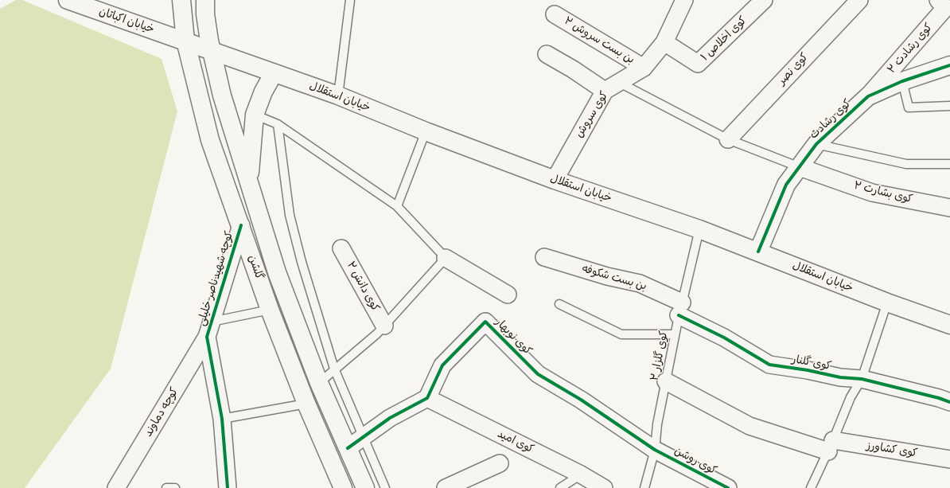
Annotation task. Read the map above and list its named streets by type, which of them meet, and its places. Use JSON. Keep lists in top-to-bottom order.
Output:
{
  "streets": {
    "main road": [
      "خیابان اکباتان",
      "خیابان استقلال",
      "کوی رشادت",
      "گلشن"
    ],
    "street": [
      "کوی اخلاص ۱",
      "بن بست سروش ۲",
      "کوی رشادت ۲",
      "کوی نصر",
      "کوی سروش",
      "کوی بشارت ۲",
      "بن بست شکوفه",
      "کوچه شهیدناصر خلیلی",
      "کوی دانش ۲",
      "کوی نوبهار",
      "کوی گلنار",
      "کوچه دماوند",
      "کوی امید",
      "کوی کشاورز",
      "کوی روشن"
    ],
    "lane": ["کوی گلزار ۲"]
  },
  "crossings": [
    ["خیابان اکباتان", "خیابان استقلال"],
    ["خیابان اکباتان", "گلشن"],
    ["کوی اخلاص ۱", "کوی سروش"],
    ["بن بست سروش ۲", "کوی سروش"],
    ["کوی رشادت ۲", "کوی رشادت"],
    ["خیابان استقلال", "کوی سروش"],
    ["خیابان استقلال", "کوی رشادت"],
    ["خیابان استقلال", "گلشن"],
    ["خیابان استقلال", "کوی گلزار ۲"],
    ["کوی رشادت", "کوی بشارت ۲"],
    ["گلشن", "کوچه شهیدناصر خلیلی"],
    ["بن بست شکوفه", "کوی گلزار ۲"],
    ["بن بست شکوفه", "کوی گلنار"],
    ["کوچه شهیدناصر خلیلی", "کوچه دماوند"],
    ["کوی نوبهار", "کوی گلزار ۲"],
    ["کوی نوبهار", "کوی امید"],
    ["کوی نوبهار", "کوی روشن"],
    ["کوی گلزار ۲", "کوی گلنار"],
    ["کوی گلزار ۲", "کوی کشاورز"],
    ["کوی گلزار ۲", "کوی روشن"]
  ]
}
